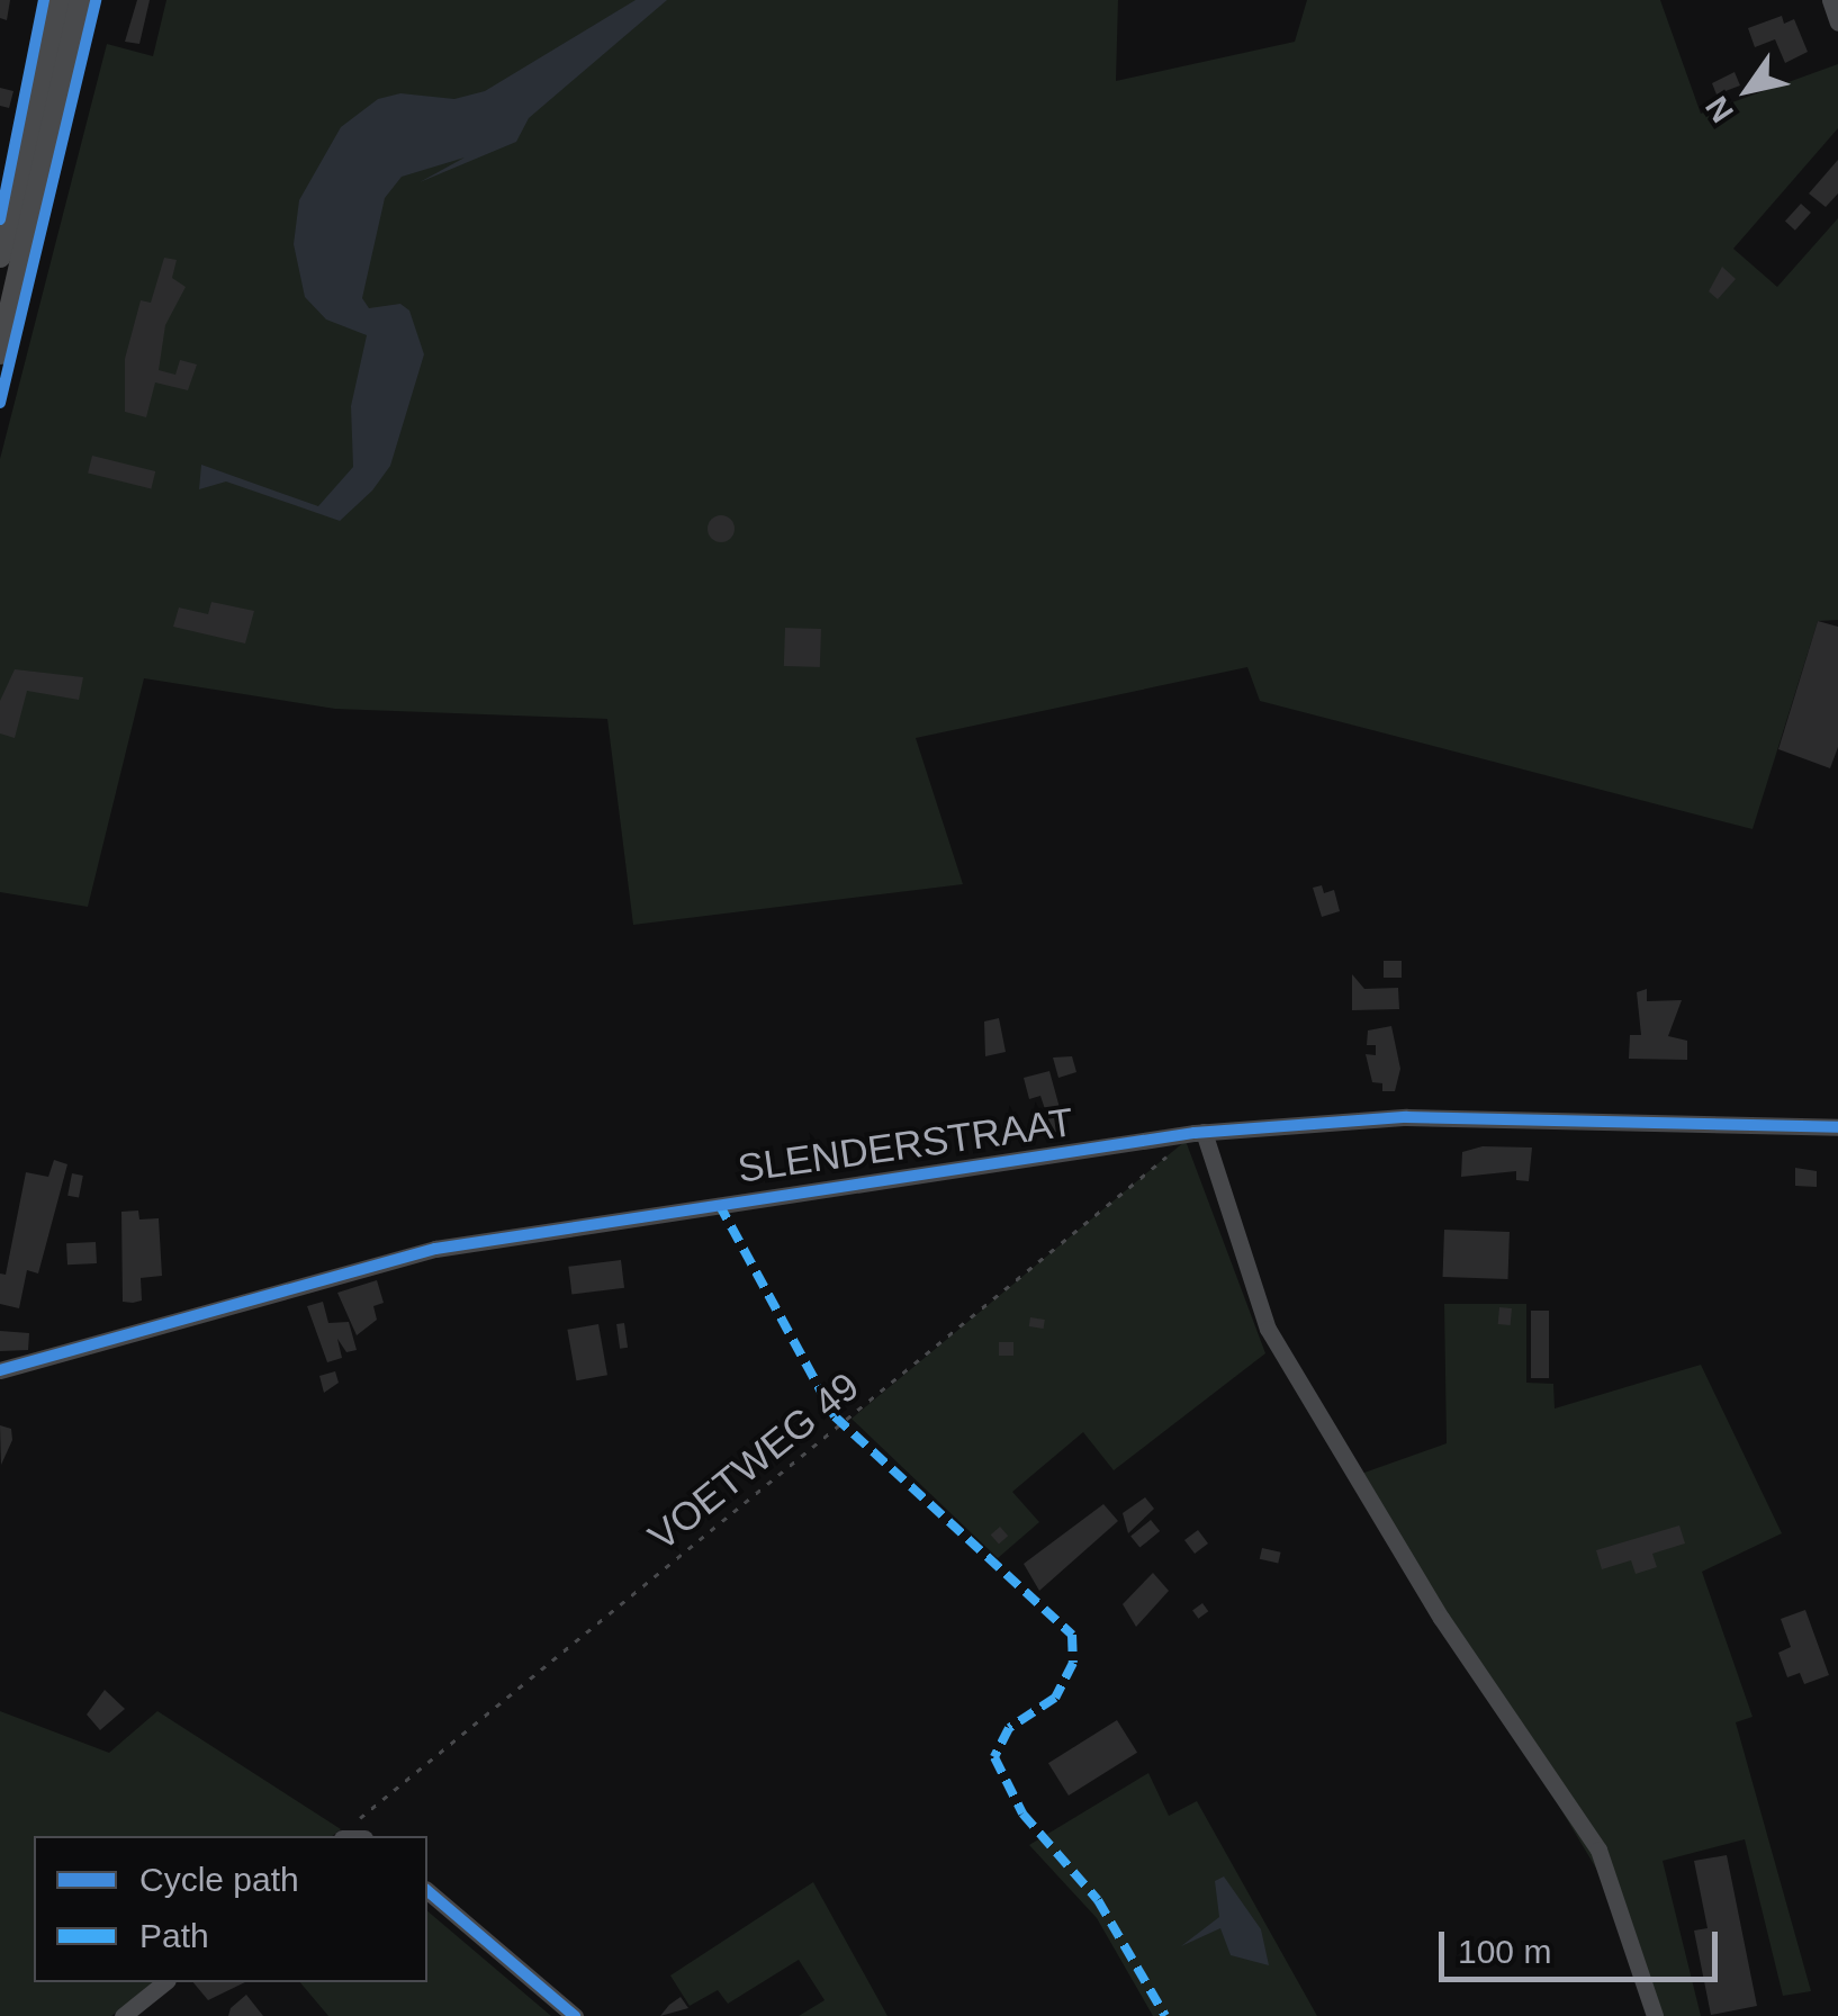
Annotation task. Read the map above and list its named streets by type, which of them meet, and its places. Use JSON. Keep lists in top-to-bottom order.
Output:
{
  "streets": {
    "street": ["SLENDERSTRAAT"],
    "path": ["VOETWEG 49"]
  },
  "legend": ["Cycle path", "Path"],
  "scale_bar": "100 m",
  "north": "bottom left"
}
